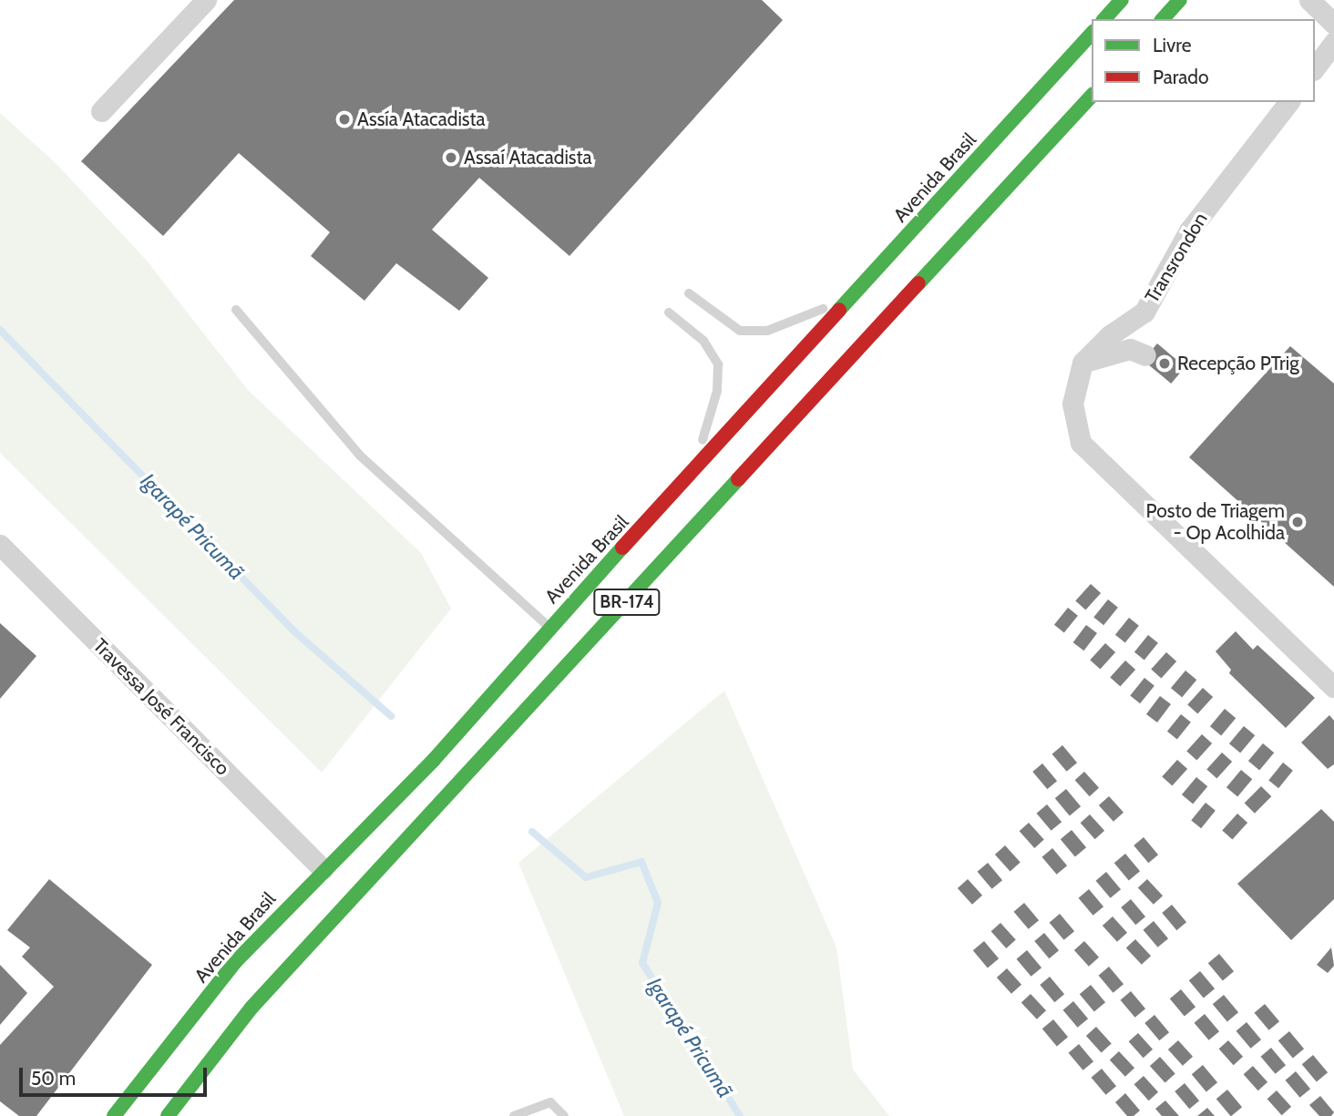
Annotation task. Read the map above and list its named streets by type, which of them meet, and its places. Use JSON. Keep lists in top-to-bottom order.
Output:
{
  "streets": {
    "highway": ["Avenida Brasil", "BR-174"],
    "street": ["Transrondon", "Travessa José Francisco"]
  },
  "crossings": [
    ["Avenida Brasil", "Travessa José Francisco"]
  ],
  "water": ["Igarapé Pricumã"],
  "places": [
    "Assía Atacadista",
    "Assaí Atacadista",
    "Recepção PTrig",
    "Posto de Triagem - Op Acolhida"
  ],
  "legend": ["Livre", "Parado"],
  "scale_bar": "50 m"
}
